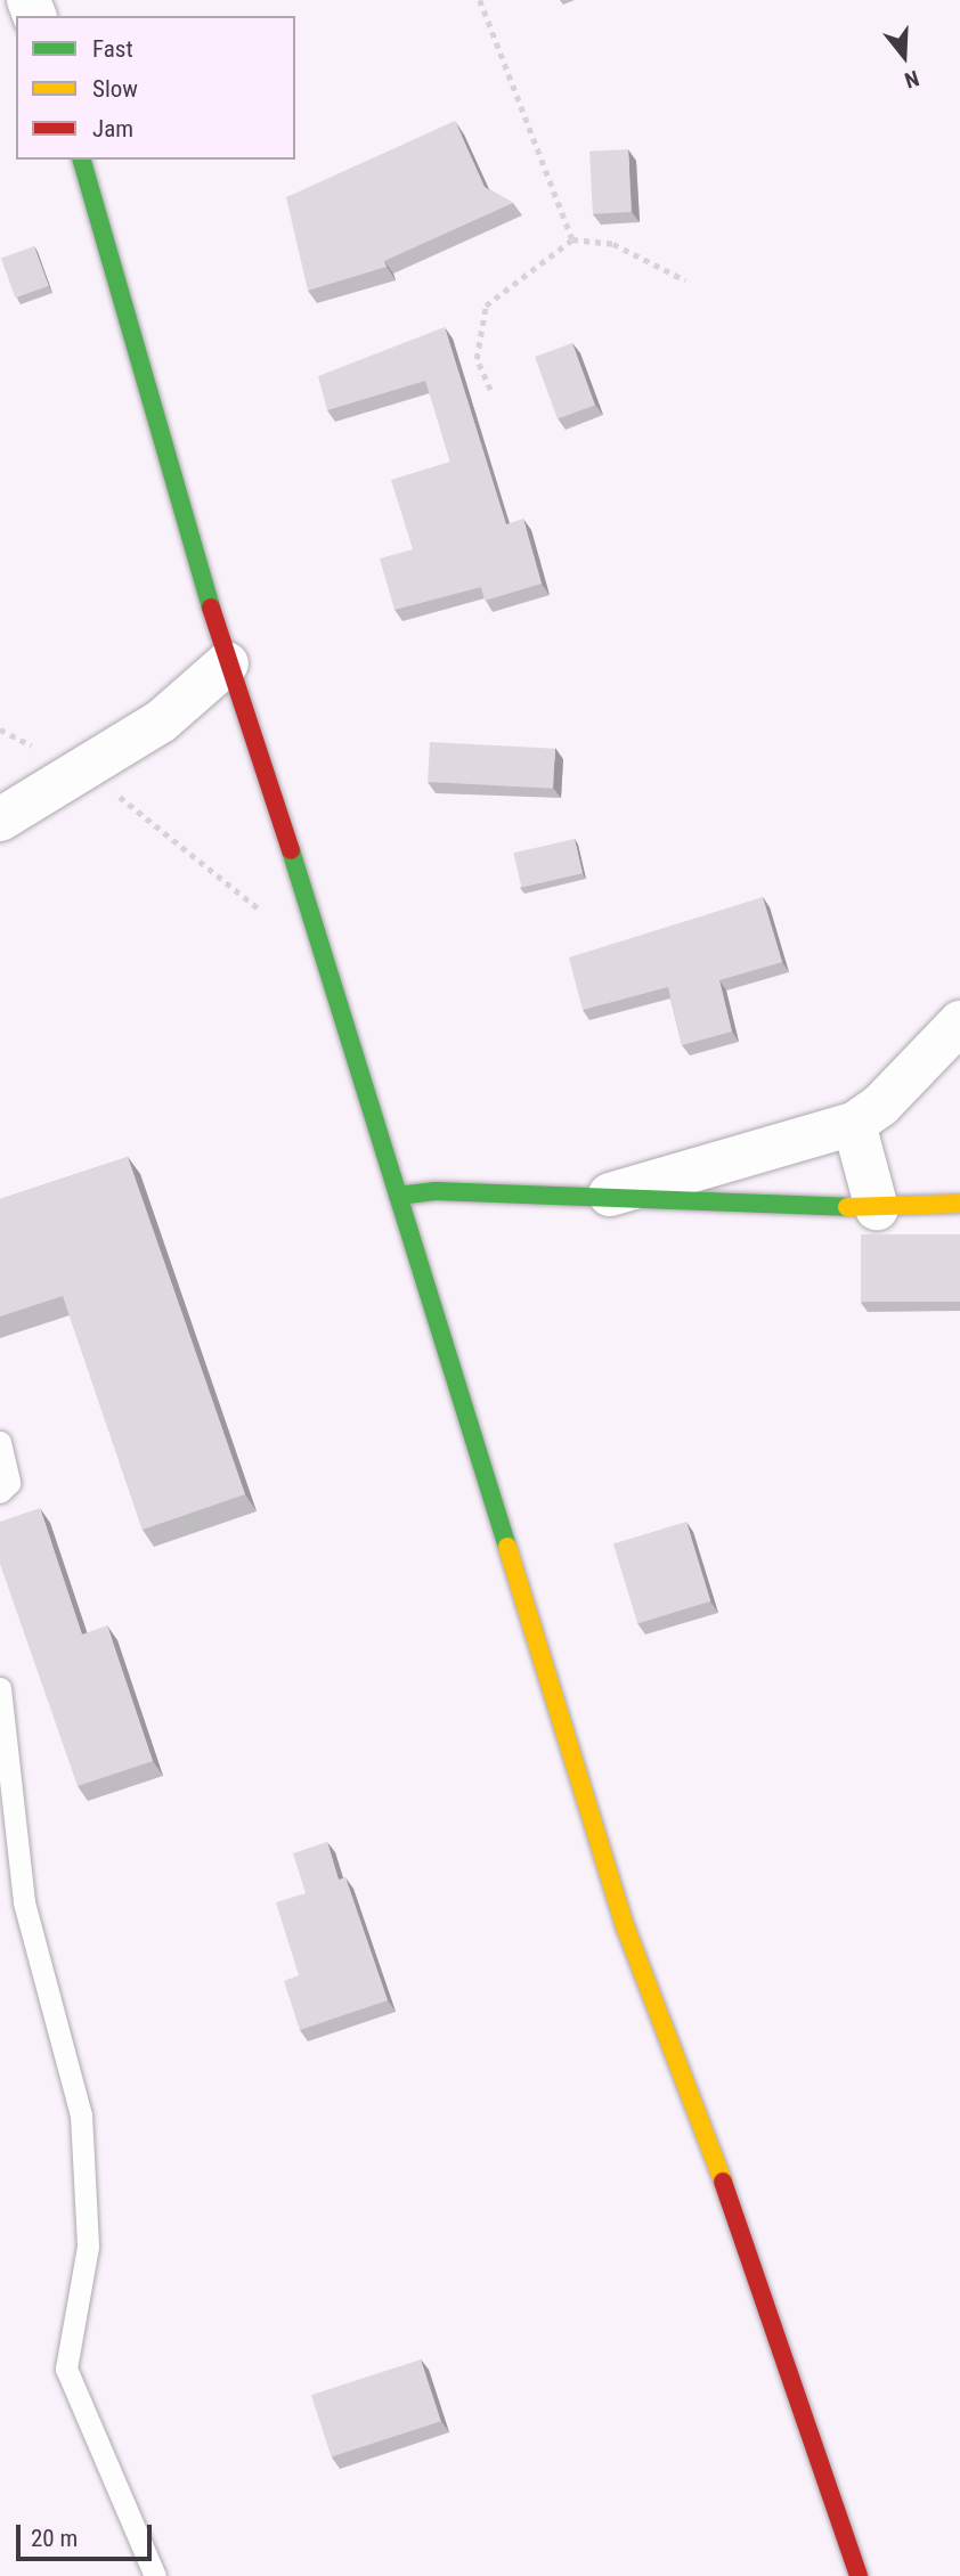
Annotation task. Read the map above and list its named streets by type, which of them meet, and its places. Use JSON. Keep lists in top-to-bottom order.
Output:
{
  "legend": ["Fast", "Slow", "Jam"],
  "scale_bar": "20 m",
  "north": "bottom"
}
